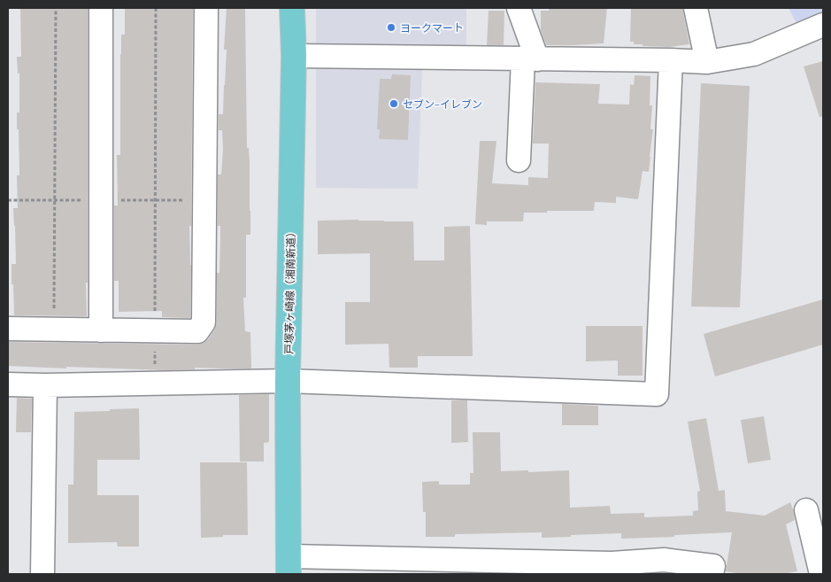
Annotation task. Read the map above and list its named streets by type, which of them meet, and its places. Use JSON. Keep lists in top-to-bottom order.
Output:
{
  "streets": {
    "main road": ["戸塚茅ヶ崎線（湘南新道）"]
  },
  "places": ["ヨークマート", "セブン-イレブン"]
}
